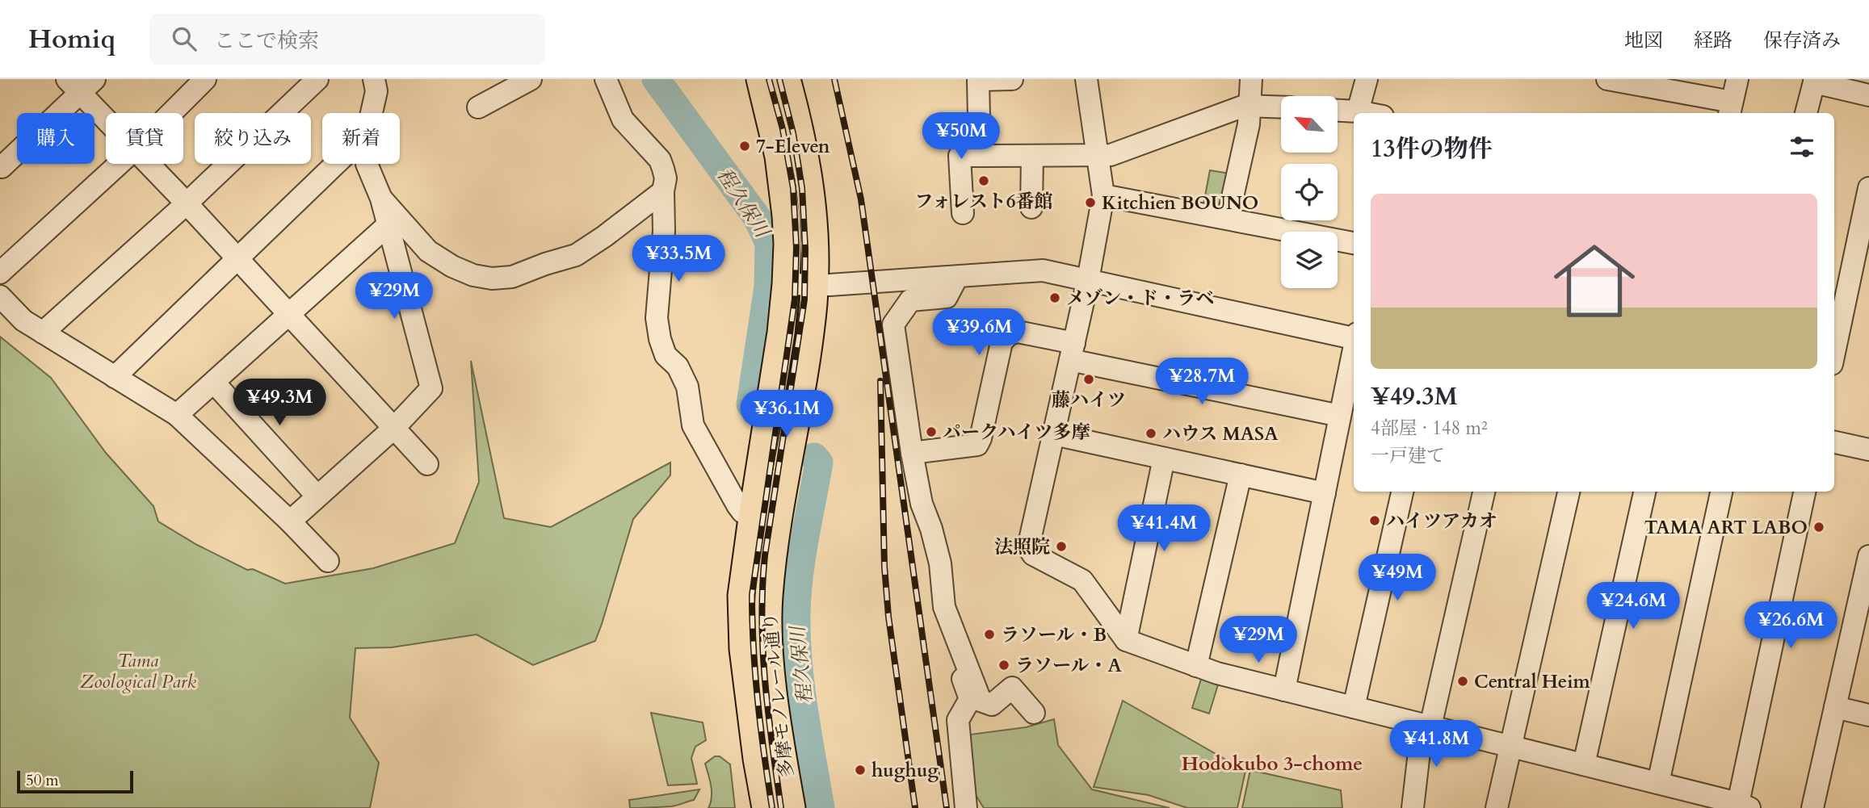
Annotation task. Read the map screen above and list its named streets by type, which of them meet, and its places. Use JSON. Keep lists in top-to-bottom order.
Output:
{
  "streets": {
    "main road": ["多摩モノレール通り"]
  },
  "districts": ["Hodokubo 3-chome"],
  "water": ["程久保川"],
  "parks": ["Tama Zoological Park"],
  "places": [
    "7-Eleven",
    "フォレスト6番館",
    "Kitchien BOUNO",
    "メゾン・ド・ラベ",
    "藤ハイツ",
    "パークハイツ多摩",
    "ハウス MASA",
    "ハイツアカオ",
    "TAMA ART LABO",
    "法照院",
    "ラソール・B",
    "ラソール・A",
    "Central Heim",
    "hughug"
  ],
  "scale_bar": "50 m",
  "north": "top left",
  "page": {
    "header": "Homiq",
    "search": "ここで検索",
    "nav": ["地図", "経路", "保存済み"],
    "price": [
      "¥50M",
      "¥33.5M",
      "¥29M",
      "¥39.6M",
      "¥28.7M",
      "¥49.3M",
      "¥36.1M",
      "¥41.4M",
      "¥49M",
      "¥24.6M",
      "¥26.6M",
      "¥29M",
      "¥41.8M"
    ],
    "chip": [
      "購入",
      "賃貸",
      "絞り込み",
      "新着"
    ],
    "heading": "13件の物件",
    "list": [
      {
        "name": "¥49.3M",
        "note": "4部屋 · 148 m² · 一戸建て"
      }
    ],
    "scale": "50 m"
  }
}
